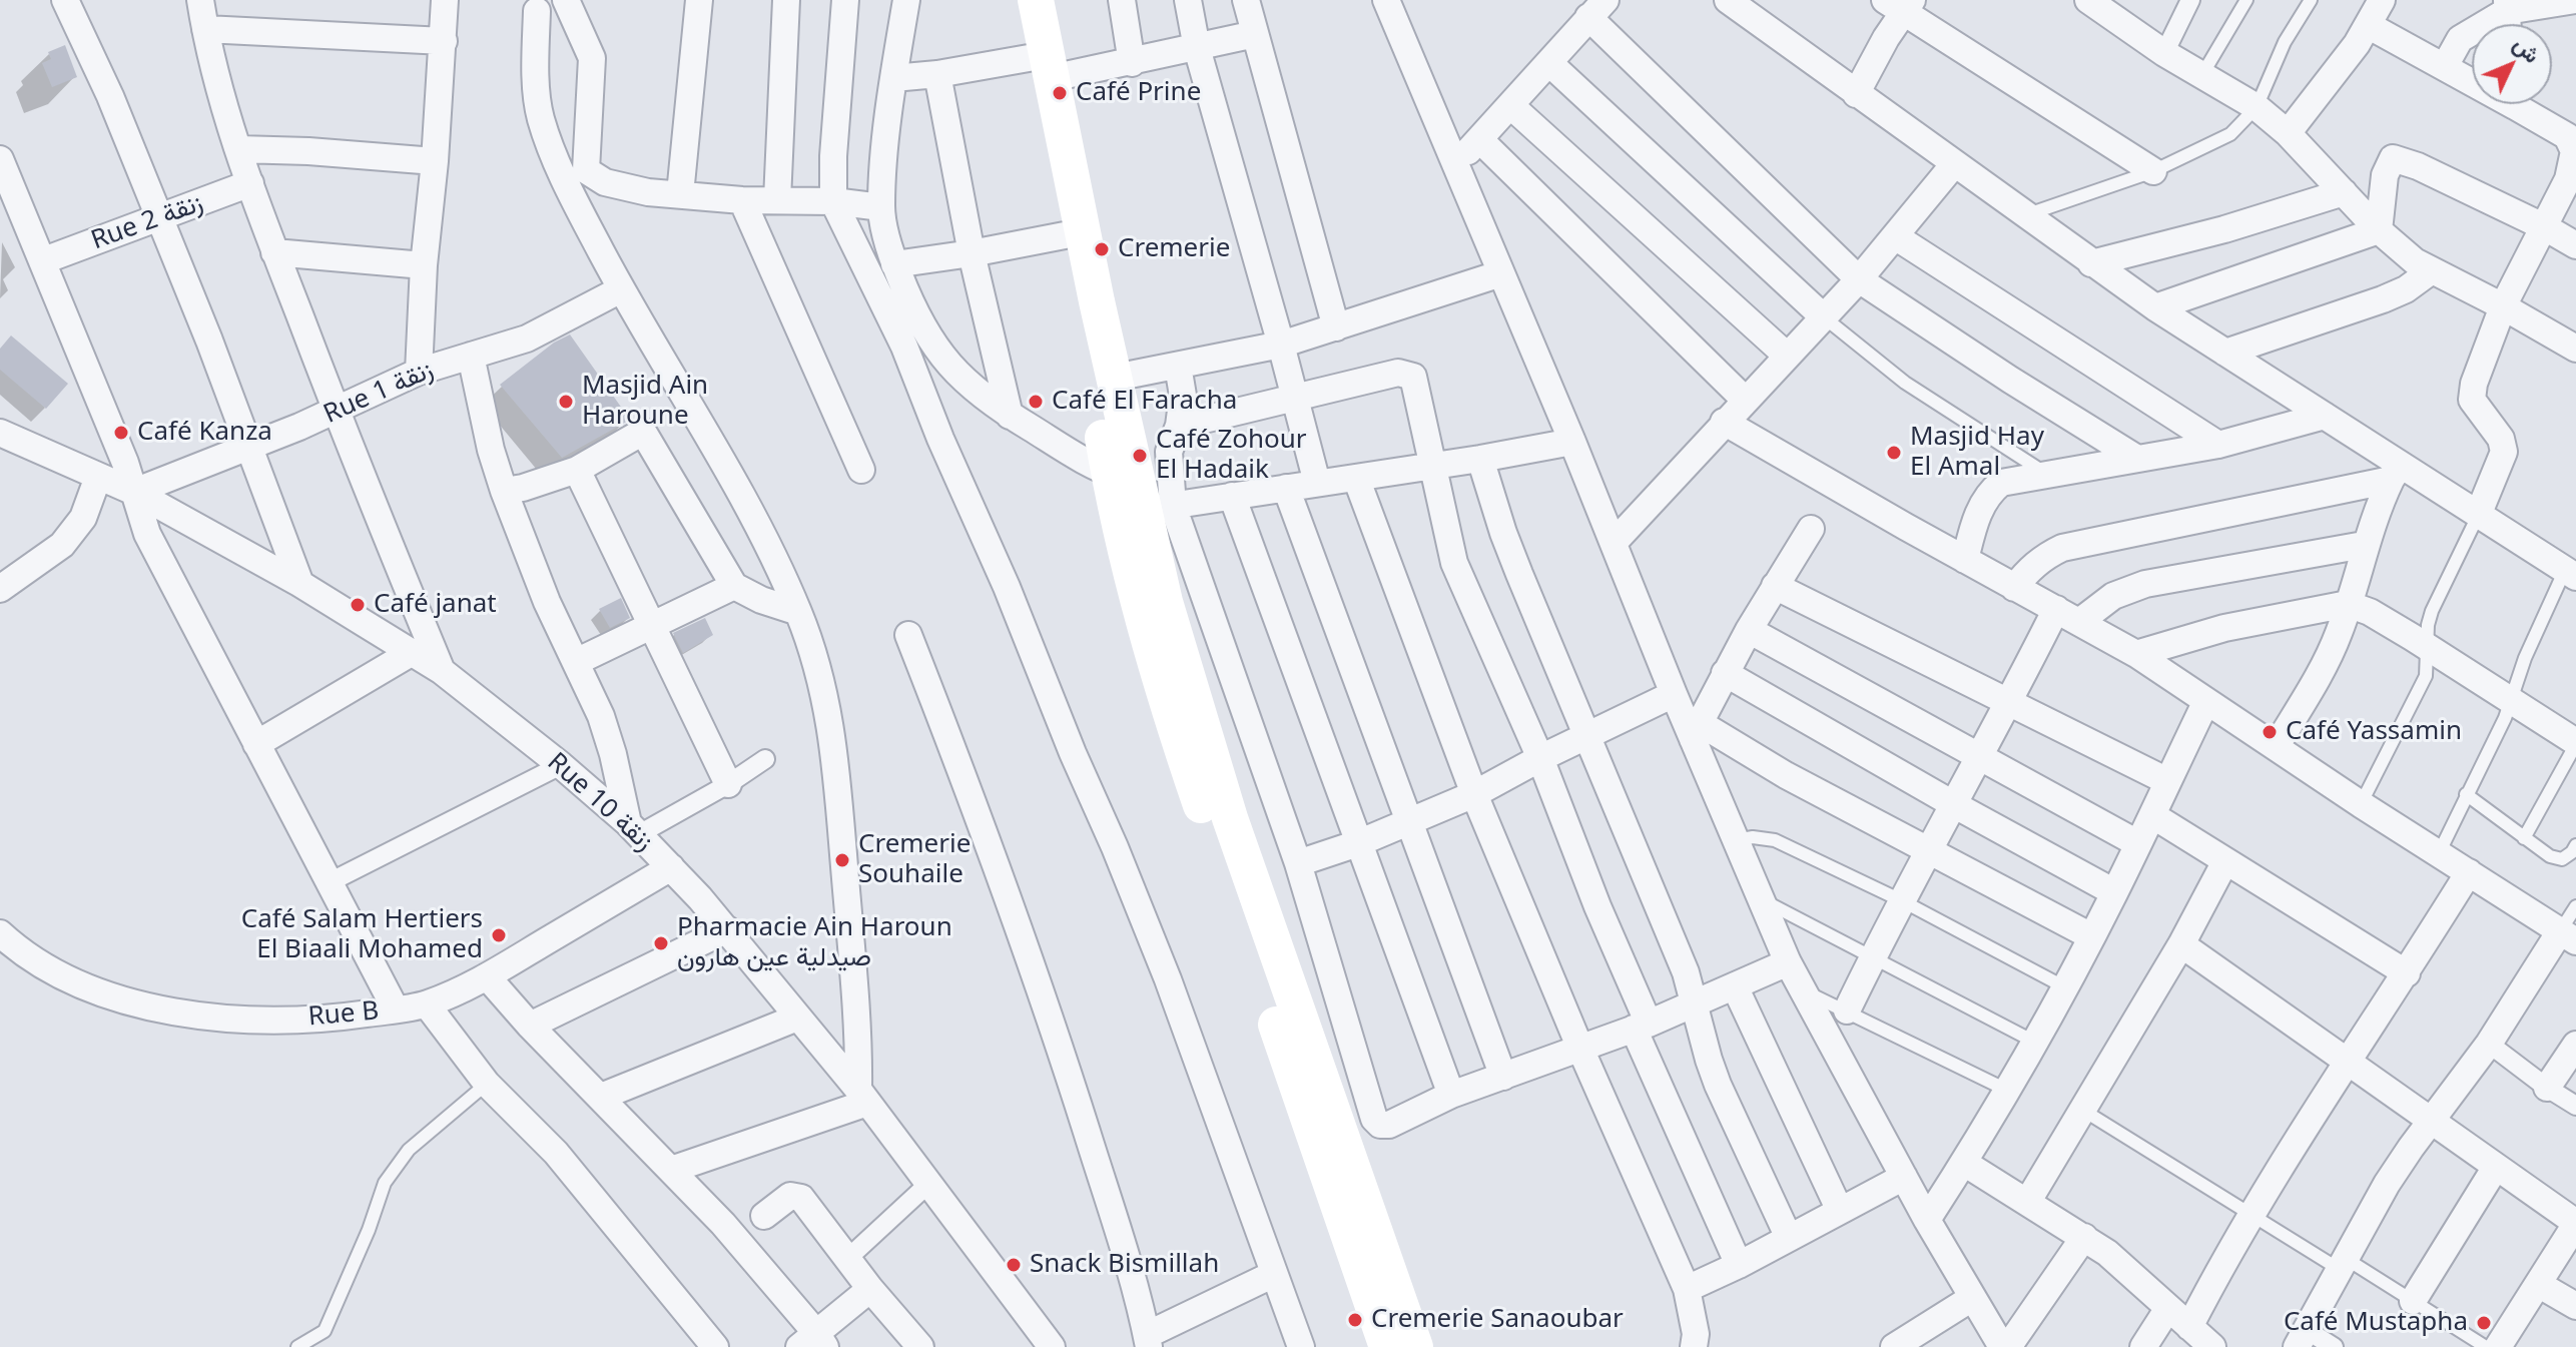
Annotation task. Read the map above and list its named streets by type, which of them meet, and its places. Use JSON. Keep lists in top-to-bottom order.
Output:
{
  "streets": {
    "street": [
      "Rue 2 زنقة",
      "Rue 1 زنقة",
      "Rue 10 زنقة",
      "Rue B"
    ]
  },
  "crossings": [
    ["Rue 1 زنقة", "Rue 10 زنقة"],
    ["Rue 10 زنقة", "Rue B"]
  ],
  "places": [
    "Café Prine",
    "Cremerie",
    "Masjid Ain Haroune",
    "Café El Faracha",
    "Café Kanza",
    "Masjid Hay El Amal",
    "Café Zohour El Hadaik",
    "Café janat",
    "Café Yassamin",
    "Cremerie Souhaile",
    "Café Salam Hertiers El Biaali Mohamed",
    "Pharmacie Ain Haroun صيدلية عين هارون",
    "Snack Bismillah",
    "Cremerie Sanaoubar",
    "Café Mustapha"
  ],
  "north": "top right"
}
